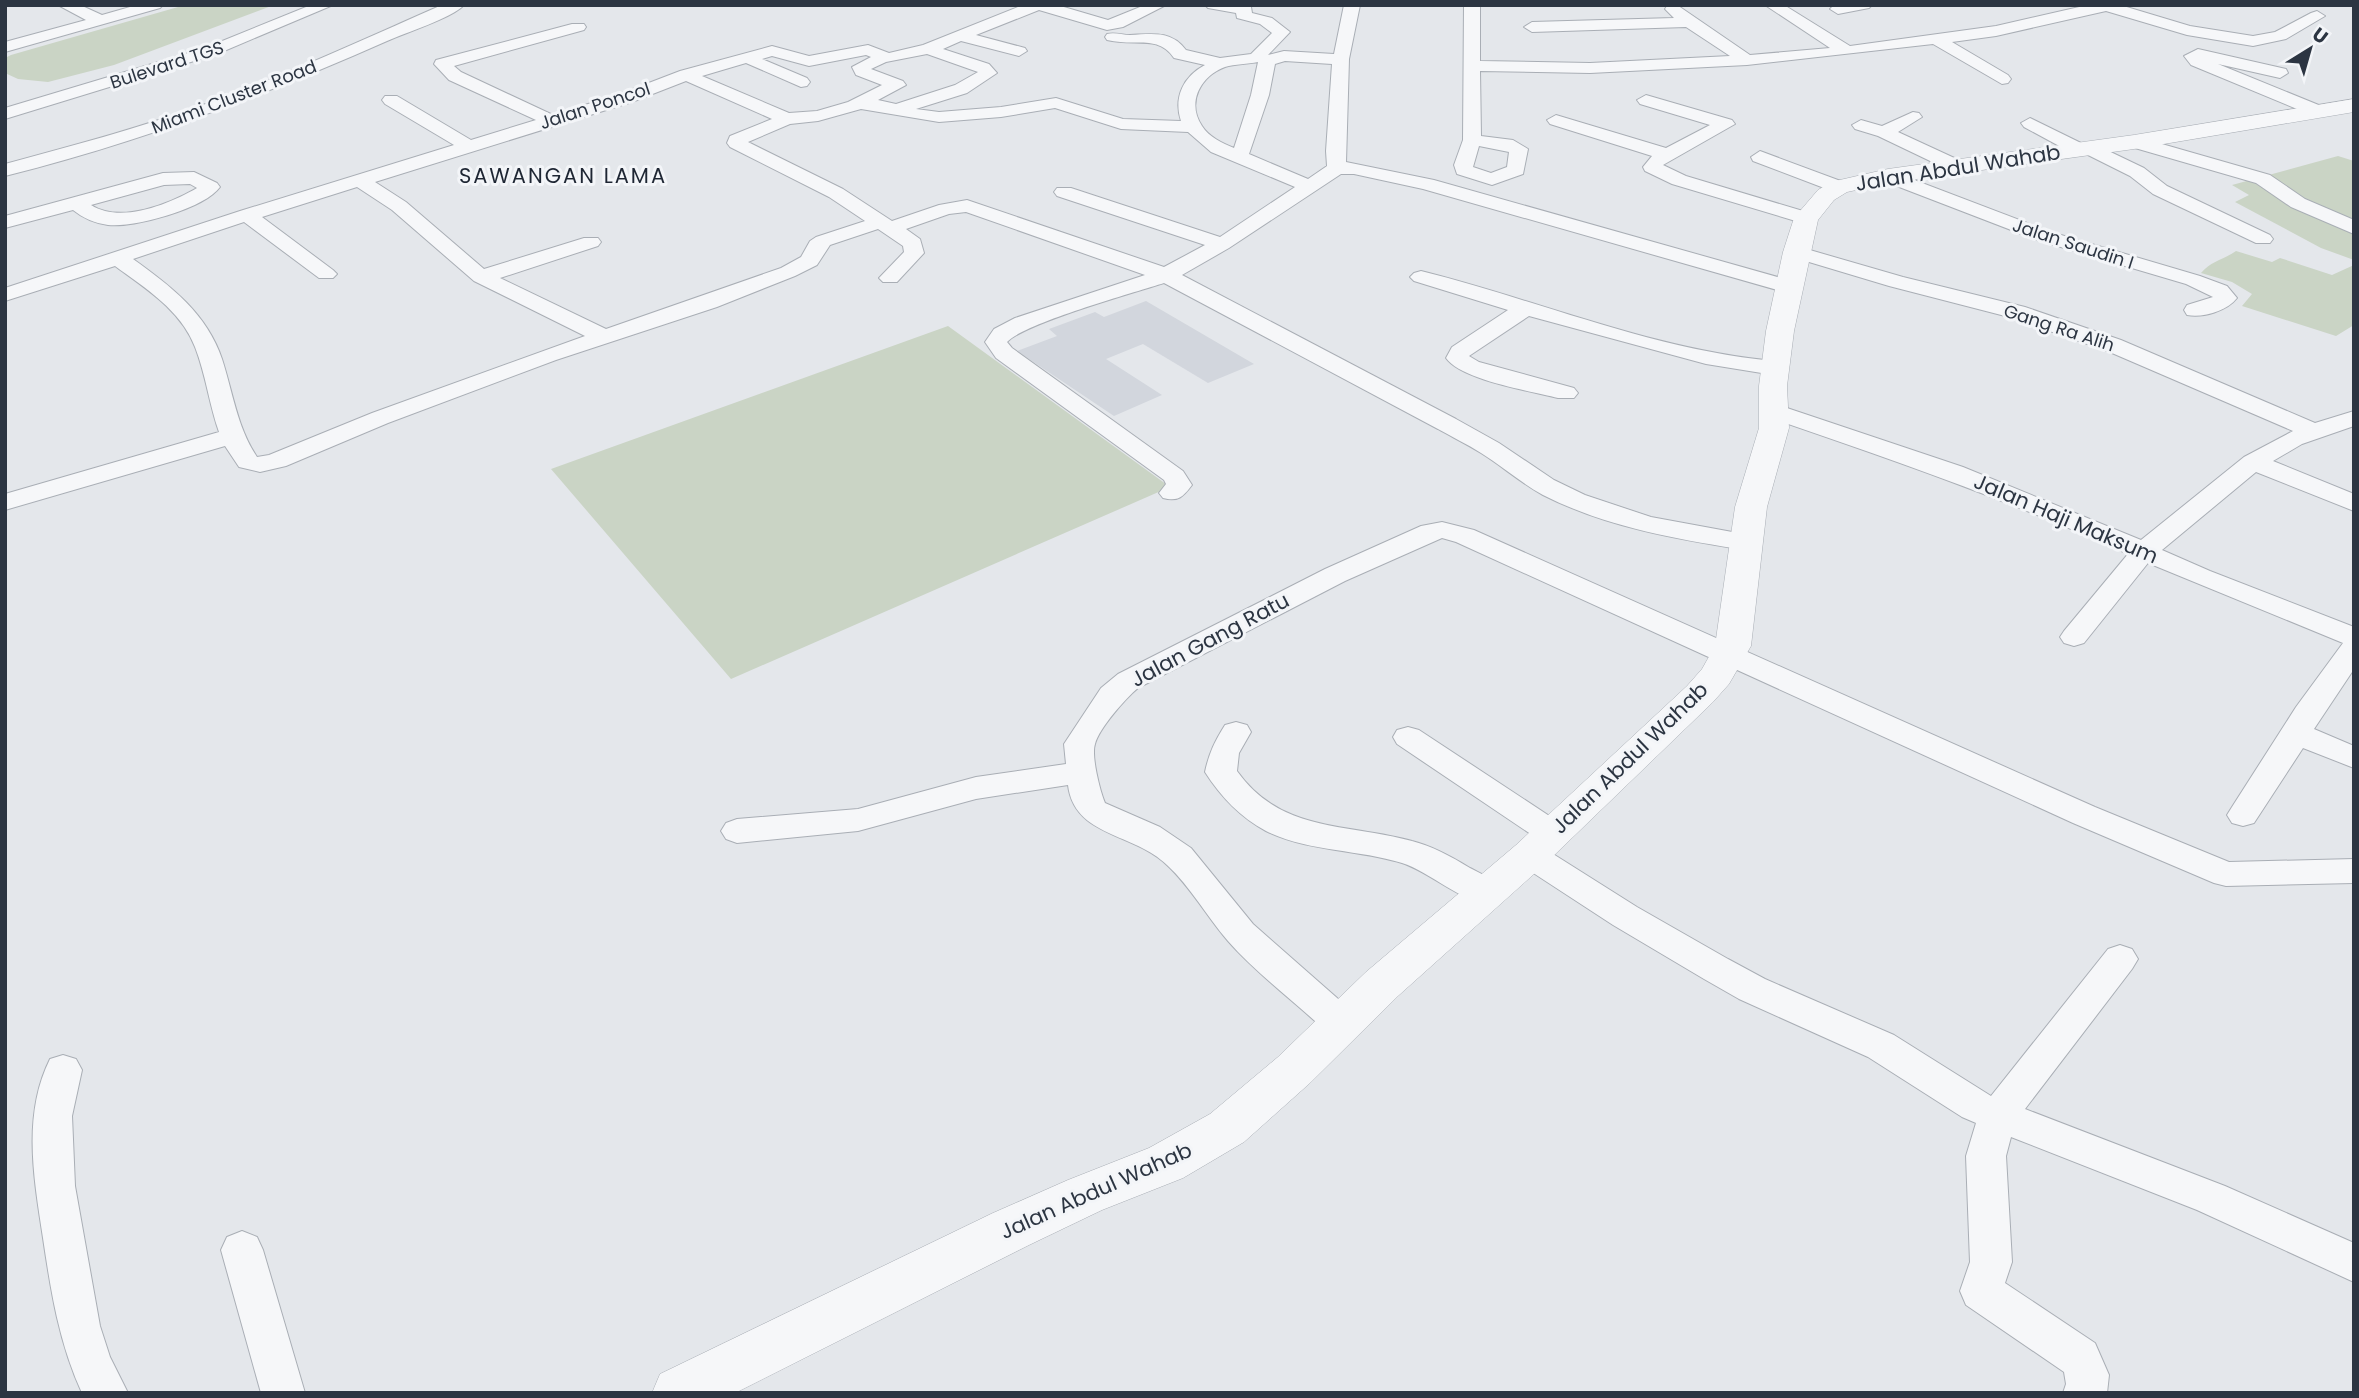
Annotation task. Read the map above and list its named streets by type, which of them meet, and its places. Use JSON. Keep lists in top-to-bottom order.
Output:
{
  "streets": {
    "street": [
      "Bulevard TGS",
      "Miami Cluster Road",
      "Jalan Poncol",
      "Jalan Abdul Wahab",
      "Jalan Saudin I",
      "Gang Ra Alih",
      "Jalan Haji Maksum",
      "Jalan Gang Ratu"
    ]
  },
  "crossings": [
    ["Jalan Abdul Wahab", "Jalan Saudin I"],
    ["Jalan Abdul Wahab", "Gang Ra Alih"],
    ["Jalan Abdul Wahab", "Jalan Gang Ratu"]
  ],
  "districts": ["SAWANGAN LAMA"],
  "north": "top right"
}
